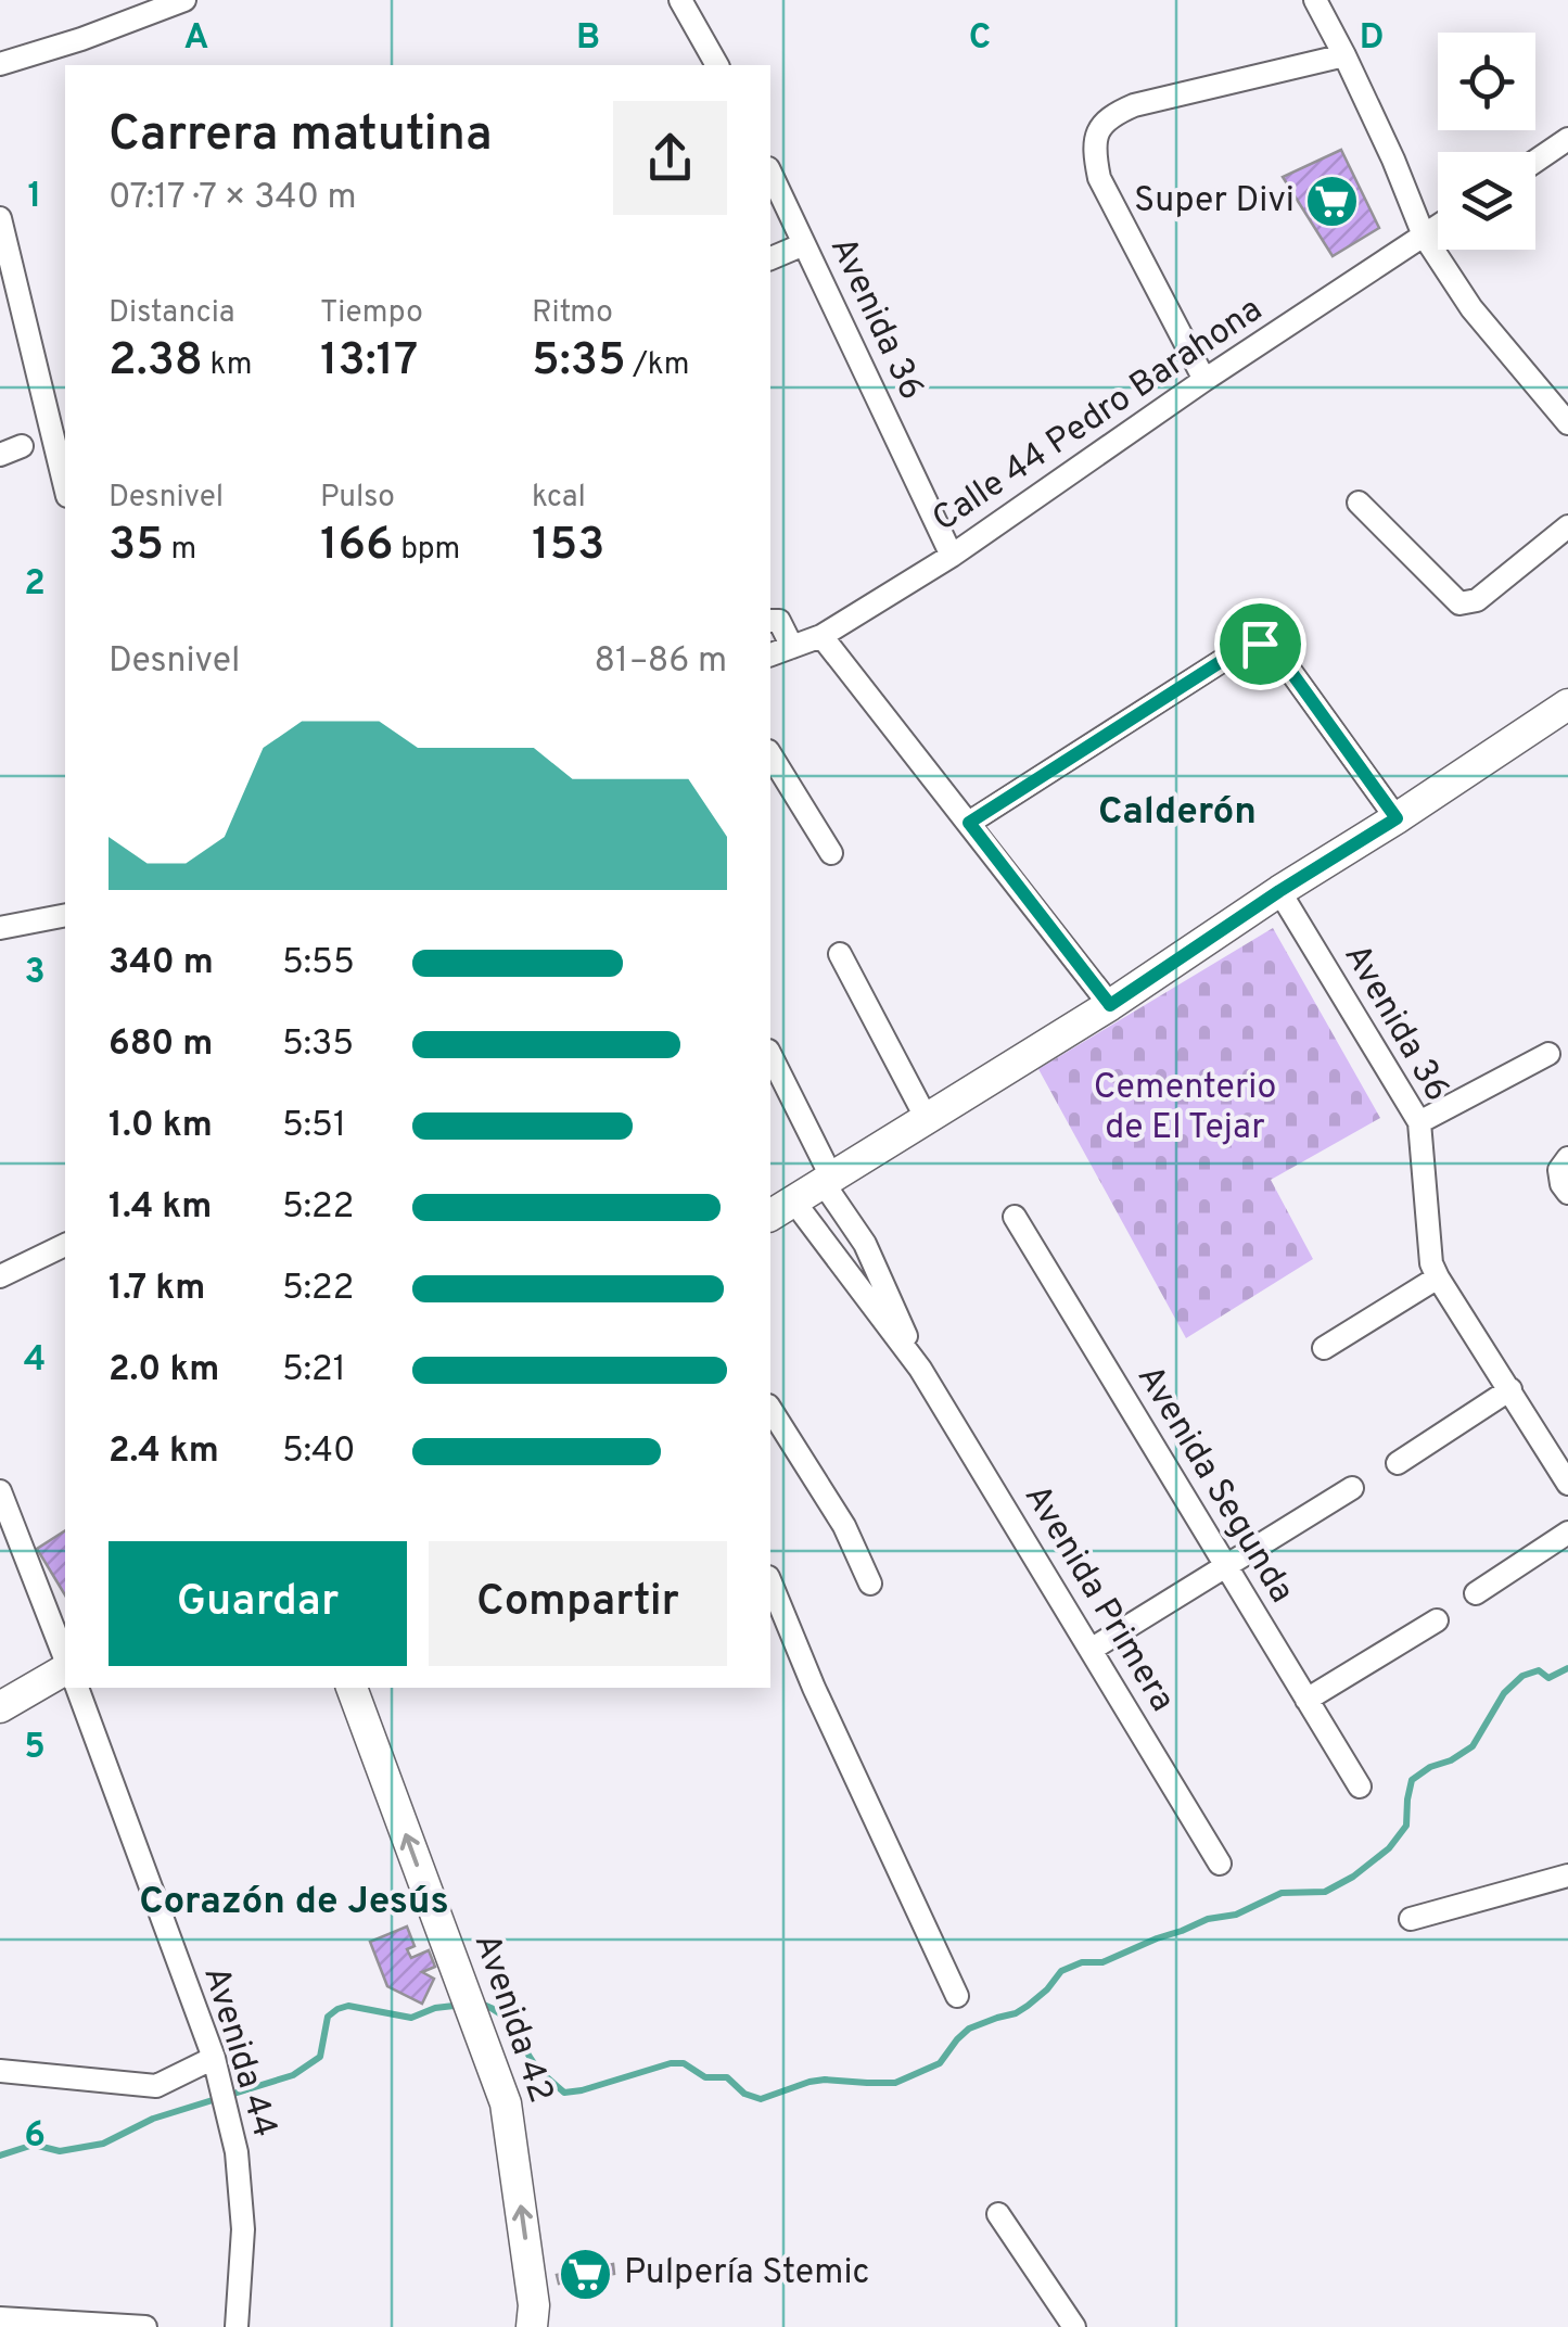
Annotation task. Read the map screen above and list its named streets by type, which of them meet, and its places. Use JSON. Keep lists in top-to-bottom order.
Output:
{
  "streets": {
    "main road": ["Avenida 42"],
    "street": [
      "Avenida 36",
      "Calle 44 Pedro Barahona",
      "Avenida Segunda",
      "Avenida Primera",
      "Avenida 44"
    ]
  },
  "crossings": [
    ["Avenida 36", "Calle 44 Pedro Barahona"]
  ],
  "one_way": ["Avenida 42"],
  "districts": ["Calderón", "Corazón de Jesús"],
  "parks": ["Cementerio de El Tejar"],
  "places": {
    "supermarket": ["Super Divi", "Pulpería Stemic"]
  },
  "page": {
    "heading": ["Carrera matutina", "07:17 · 7 × 340 m"],
    "stats": [
      ["Distancia", "2.38 km"],
      ["Tiempo", "13:17"],
      ["Ritmo", "5:35 /km"],
      ["Desnivel", "35 m"],
      ["Pulso", "166 bpm"],
      ["kcal", "153"]
    ],
    "chart": ["Desnivel", "81–86 m"],
    "list": [
      {
        "name": "340 m",
        "note": "5:55"
      },
      {
        "name": "680 m",
        "note": "5:35"
      },
      {
        "name": "1.0 km",
        "note": "5:51"
      },
      {
        "name": "1.4 km",
        "note": "5:22"
      },
      {
        "name": "1.7 km",
        "note": "5:22"
      },
      {
        "name": "2.0 km",
        "note": "5:21"
      },
      {
        "name": "2.4 km",
        "note": "5:40"
      }
    ],
    "buttons": ["Guardar", "Compartir"]
  },
  "grid": {
    "columns": [
      "A",
      "B",
      "C",
      "D"
    ],
    "rows": [
      "1",
      "2",
      "3",
      "4",
      "5",
      "6"
    ]
  }
}
